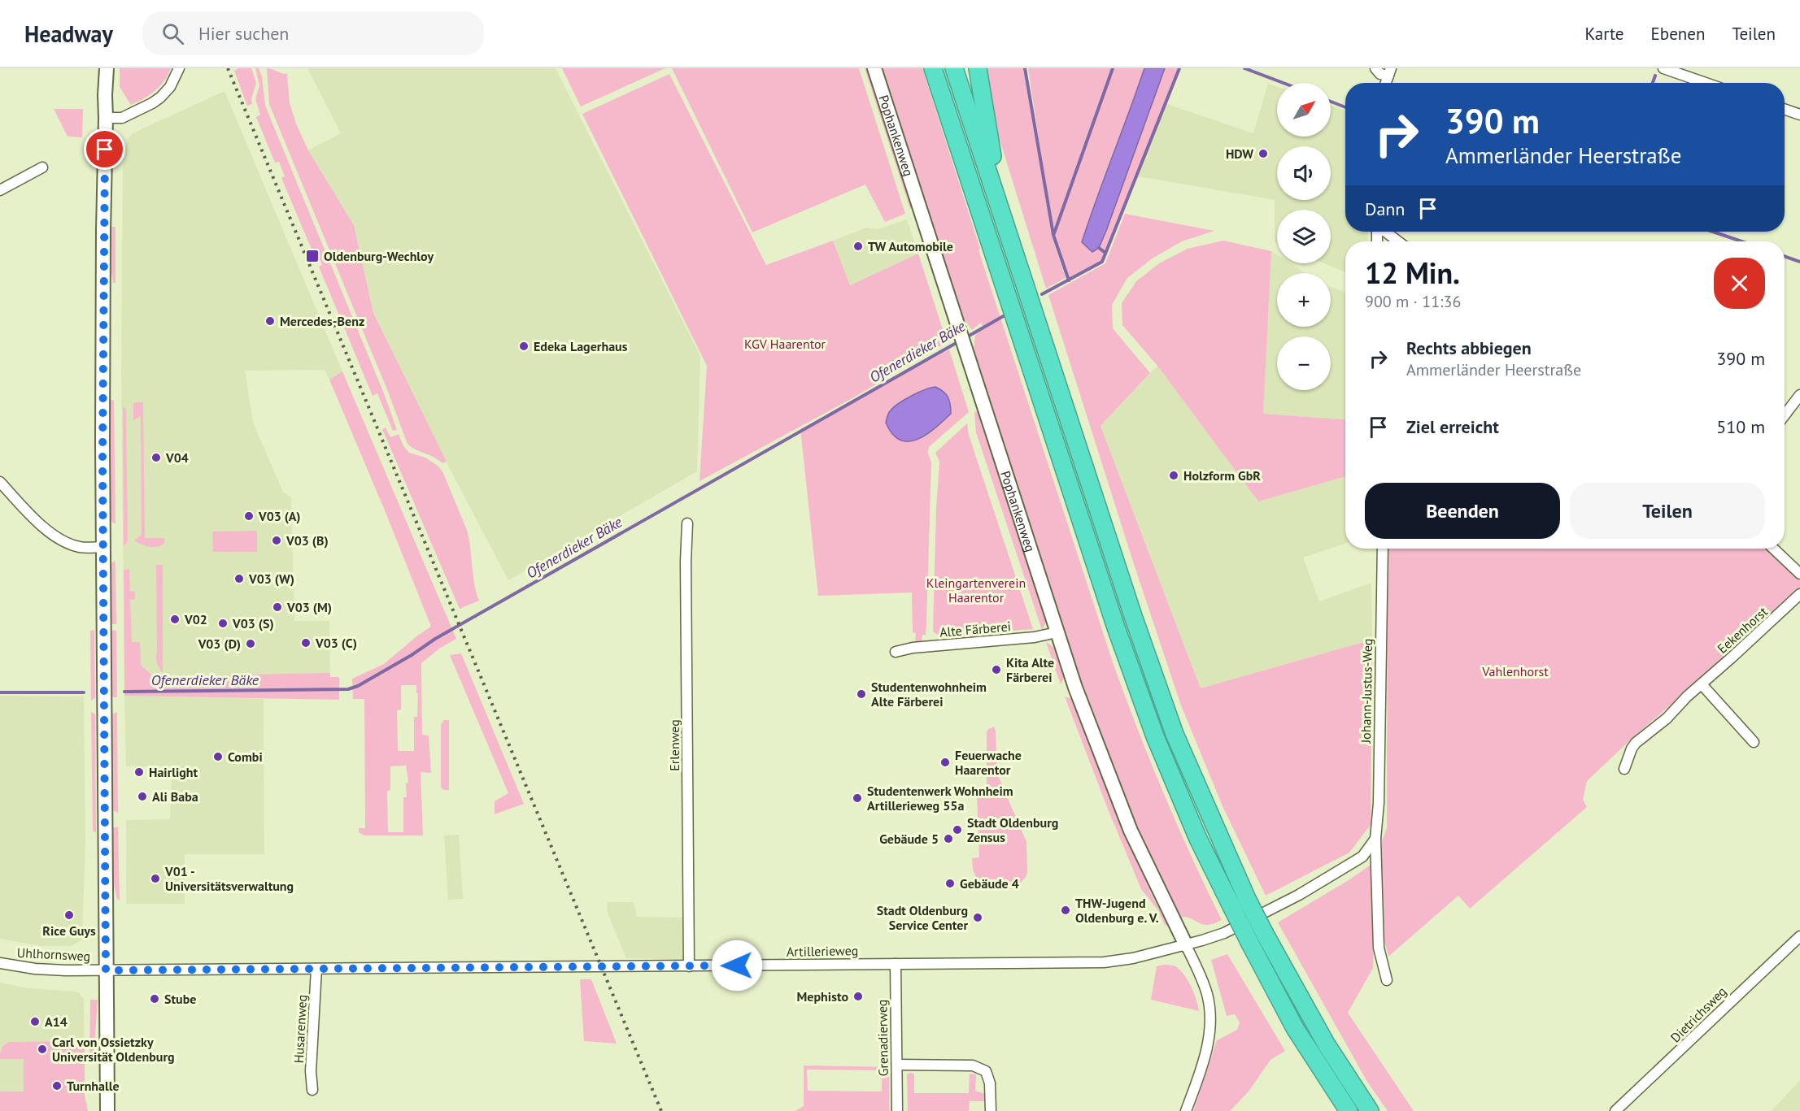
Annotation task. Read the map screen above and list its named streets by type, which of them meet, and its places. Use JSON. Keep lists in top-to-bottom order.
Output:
{
  "streets": {
    "street": [
      "Pophankenweg",
      "Alte Färberei",
      "Eekenhorst",
      "Johann-Justus-Weg",
      "Erlenweg",
      "Artillerieweg",
      "Uhlhornsweg",
      "Dietrichsweg",
      "Husarenweg",
      "Grenadierweg"
    ]
  },
  "crossings": [
    ["Pophankenweg", "Alte Färberei"],
    ["Pophankenweg", "Artillerieweg"],
    ["Erlenweg", "Artillerieweg"],
    ["Artillerieweg", "Uhlhornsweg"],
    ["Artillerieweg", "Husarenweg"],
    ["Artillerieweg", "Grenadierweg"]
  ],
  "water": ["Ofenerdieker Bäke"],
  "parks": ["KGV Haarentor", "Kleingartenverein Haarentor", "Vahlenhorst"],
  "places": {
    "other": [
      "HDW",
      "TW Automobile",
      "Mercedes-Benz",
      "Edeka Lagerhaus",
      "V04",
      "Holzform GbR",
      "V03 (A)",
      "V03 (B)",
      "V03 (W)",
      "V03 (M)",
      "V02",
      "V03 (S)",
      "V03 (C)",
      "V03 (D)",
      "Kita Alte Färberei",
      "Studentenwohnheim Alte Färberei",
      "Combi",
      "Feuerwache Haarentor",
      "Hairlight",
      "Ali Baba",
      "Studentenwerk Wohnheim Artillerieweg 55a",
      "Stadt Oldenburg Zensus",
      "Gebäude 5",
      "V01 - Universitätsverwaltung",
      "Gebäude 4",
      "THW-Jugend Oldenburg e. V.",
      "Rice Guys",
      "Stadt Oldenburg Service Center",
      "Mephisto",
      "Stube",
      "A14",
      "Carl von Ossietzky Universität Oldenburg",
      "Turnhalle"
    ],
    "transit": ["Oldenburg-Wechloy"]
  },
  "north": "top right",
  "page": {
    "header": "Headway",
    "search": "Hier suchen",
    "nav": ["Karte", "Ebenen", "Teilen"],
    "map_buttons": ["+", "−"],
    "turn": ["390 m", "Ammerländer Heerstraße"],
    "then": "Dann",
    "heading": ["12 Min.", "900 m · 11:36"],
    "list": [
      {
        "name": "Rechts abbiegen",
        "note": "Ammerländer Heerstraße",
        "value": "390 m"
      },
      {
        "name": "Ziel erreicht",
        "value": "510 m"
      }
    ],
    "buttons": ["Beenden", "Teilen"]
  }
}
